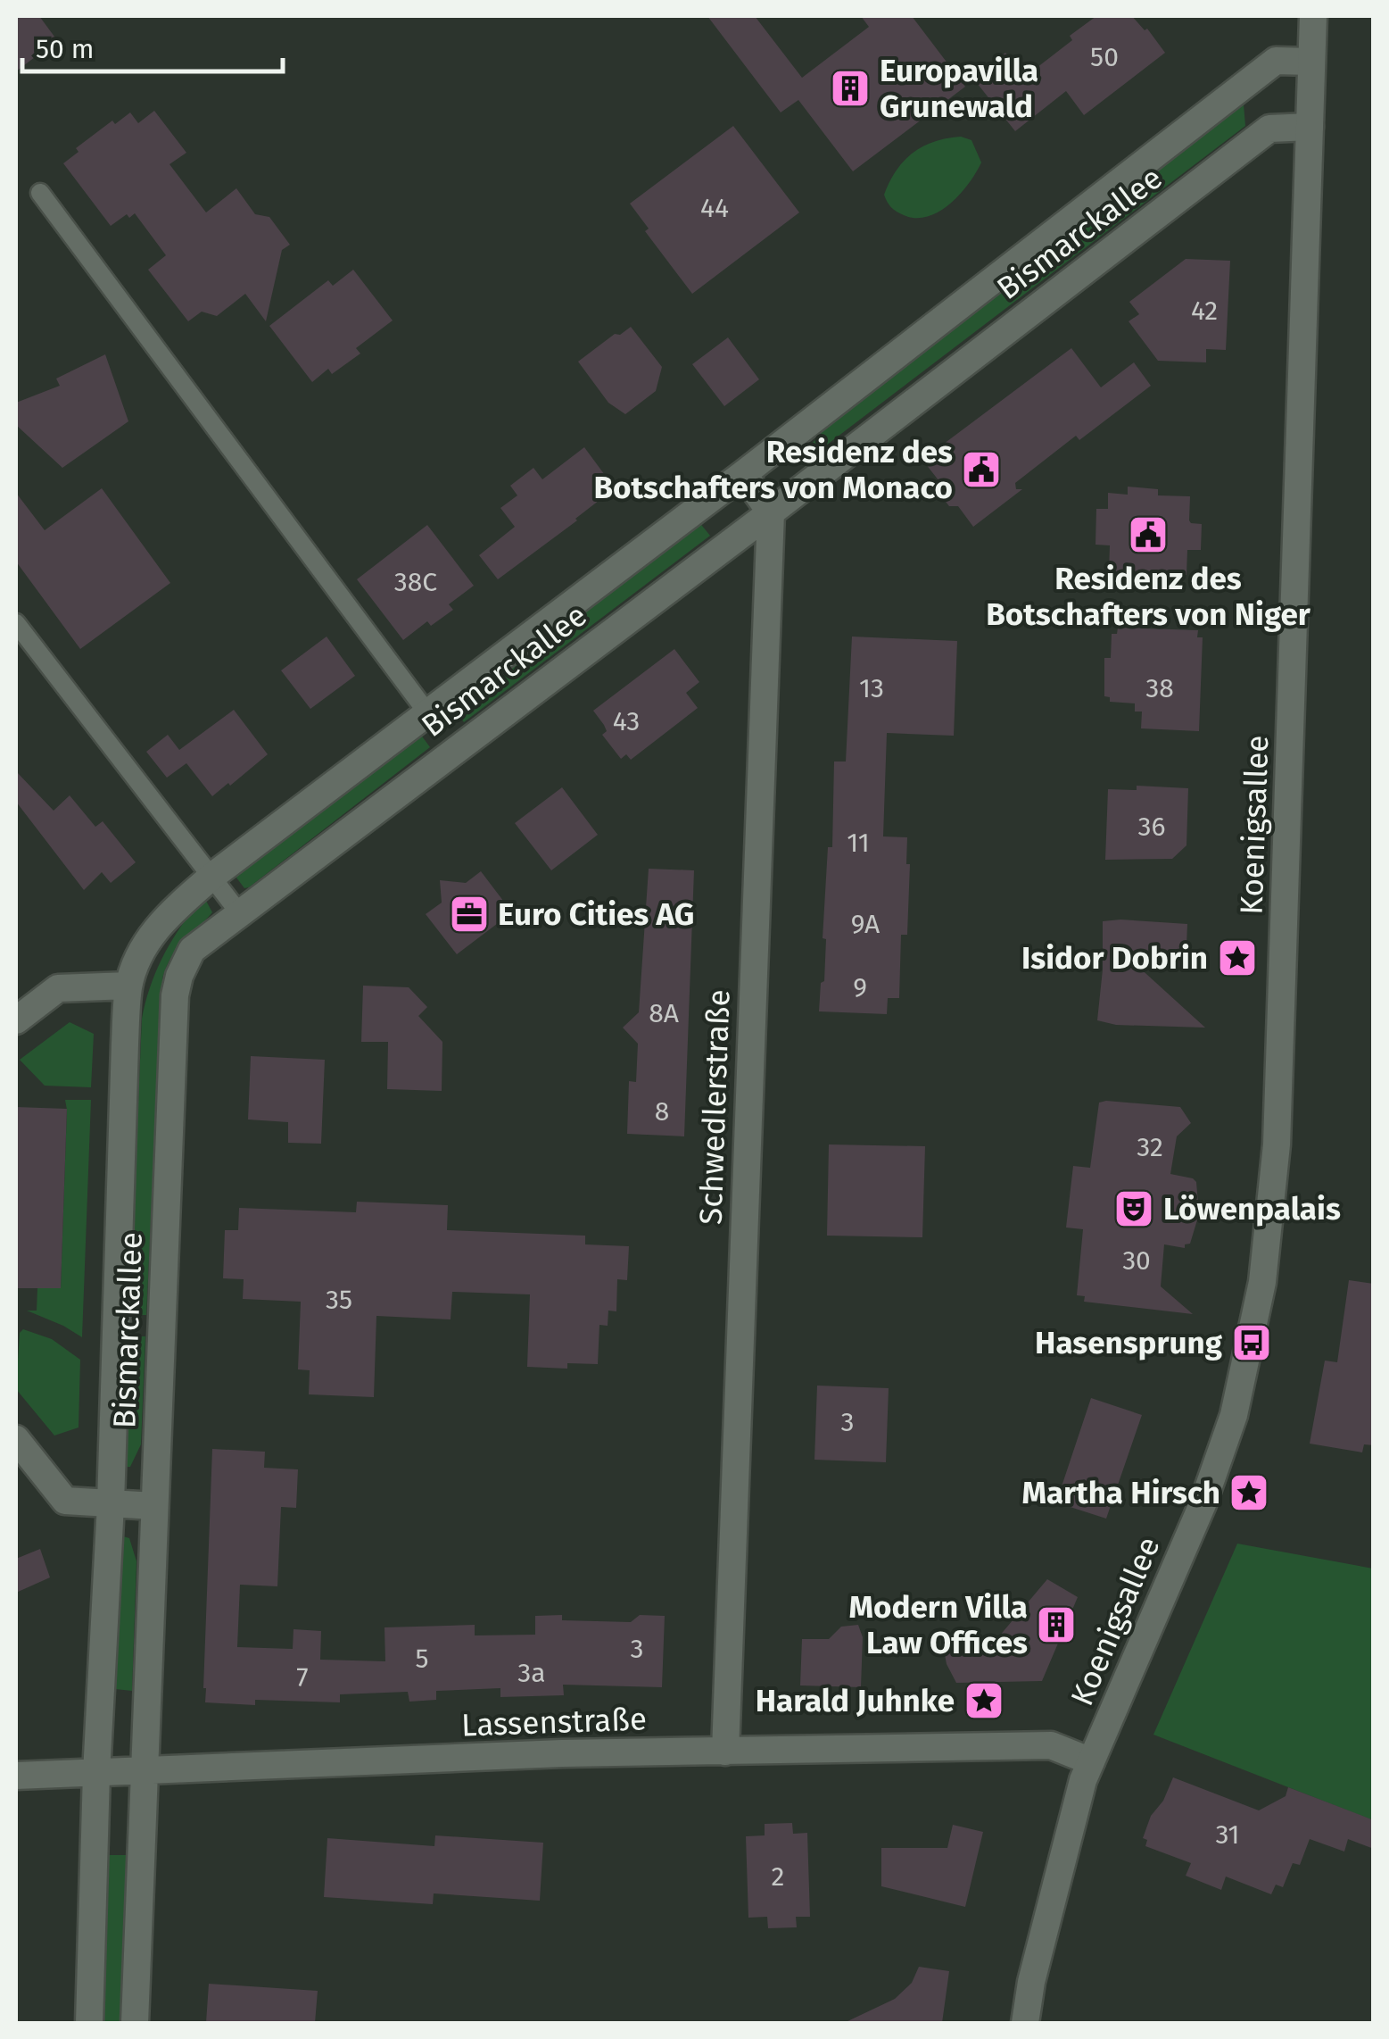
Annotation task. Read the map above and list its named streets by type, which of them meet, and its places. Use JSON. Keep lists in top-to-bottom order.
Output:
{
  "streets": {
    "street": [
      "Bismarckallee",
      "Koenigsallee",
      "Schwedlerstraße",
      "Lassenstraße"
    ]
  },
  "crossings": [
    ["Bismarckallee", "Koenigsallee"],
    ["Bismarckallee", "Schwedlerstraße"],
    ["Bismarckallee", "Lassenstraße"],
    ["Koenigsallee", "Lassenstraße"],
    ["Schwedlerstraße", "Lassenstraße"]
  ],
  "places": {
    "building": ["Europavilla Grunewald", "Modern Villa Law Offices"],
    "public building": ["Residenz des Botschafters von Monaco", "Residenz des Botschafters von Niger"],
    "office": ["Euro Cities AG"],
    "place": ["Isidor Dobrin", "Martha Hirsch", "Harald Juhnke"],
    "theatre": ["Löwenpalais"],
    "bus stop": ["Hasensprung"]
  },
  "house_numbers": [
    "50",
    "44",
    "42",
    "38C",
    "13",
    "38",
    "43",
    "36",
    "11",
    "9A",
    "9",
    "8A",
    "8",
    "32",
    "30",
    "35",
    "3",
    "3",
    "5",
    "3a",
    "7",
    "31",
    "2"
  ],
  "scale_bar": "50 m"
}
